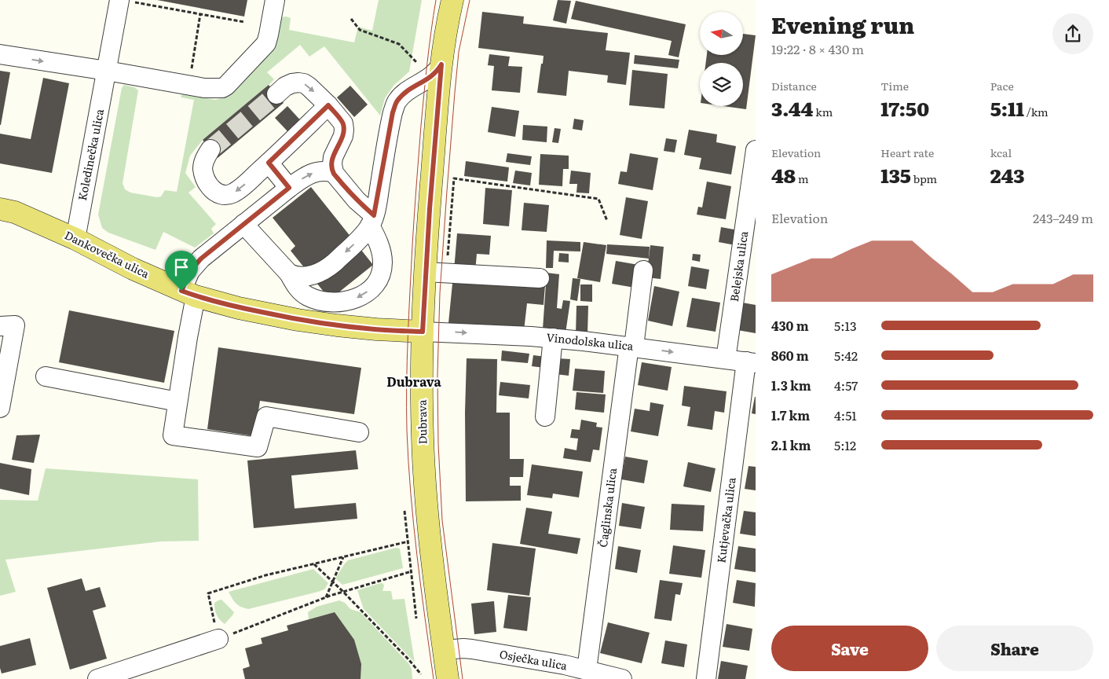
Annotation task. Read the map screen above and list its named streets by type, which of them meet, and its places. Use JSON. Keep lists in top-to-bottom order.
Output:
{
  "streets": {
    "main road": ["Dankovečka ulica", "Dubrava"],
    "street": [
      "Koledinečka ulica",
      "Belejska ulica",
      "Vinodolska ulica",
      "Čaglinska ulica",
      "Kutjevačka ulica",
      "Osječka ulica"
    ]
  },
  "crossings": [
    ["Koledinečka ulica", "Dankovečka ulica"],
    ["Dankovečka ulica", "Vinodolska ulica"],
    ["Dankovečka ulica", "Dubrava"],
    ["Belejska ulica", "Vinodolska ulica"],
    ["Vinodolska ulica", "Dubrava"],
    ["Vinodolska ulica", "Čaglinska ulica"],
    ["Vinodolska ulica", "Kutjevačka ulica"],
    ["Dubrava", "Osječka ulica"],
    ["Čaglinska ulica", "Osječka ulica"]
  ],
  "districts": ["Dubrava"],
  "north": "left",
  "page": {
    "heading": ["Evening run", "19:22 · 8 × 430 m"],
    "stats": [
      ["Distance", "3.44 km"],
      ["Time", "17:50"],
      ["Pace", "5:11 /km"],
      ["Elevation", "48 m"],
      ["Heart rate", "135 bpm"],
      ["kcal", "243"]
    ],
    "chart": ["Elevation", "243–249 m"],
    "list": [
      {
        "name": "430 m",
        "note": "5:13"
      },
      {
        "name": "860 m",
        "note": "5:42"
      },
      {
        "name": "1.3 km",
        "note": "4:57"
      },
      {
        "name": "1.7 km",
        "note": "4:51"
      },
      {
        "name": "2.1 km",
        "note": "5:12"
      }
    ],
    "buttons": ["Save", "Share"]
  }
}
